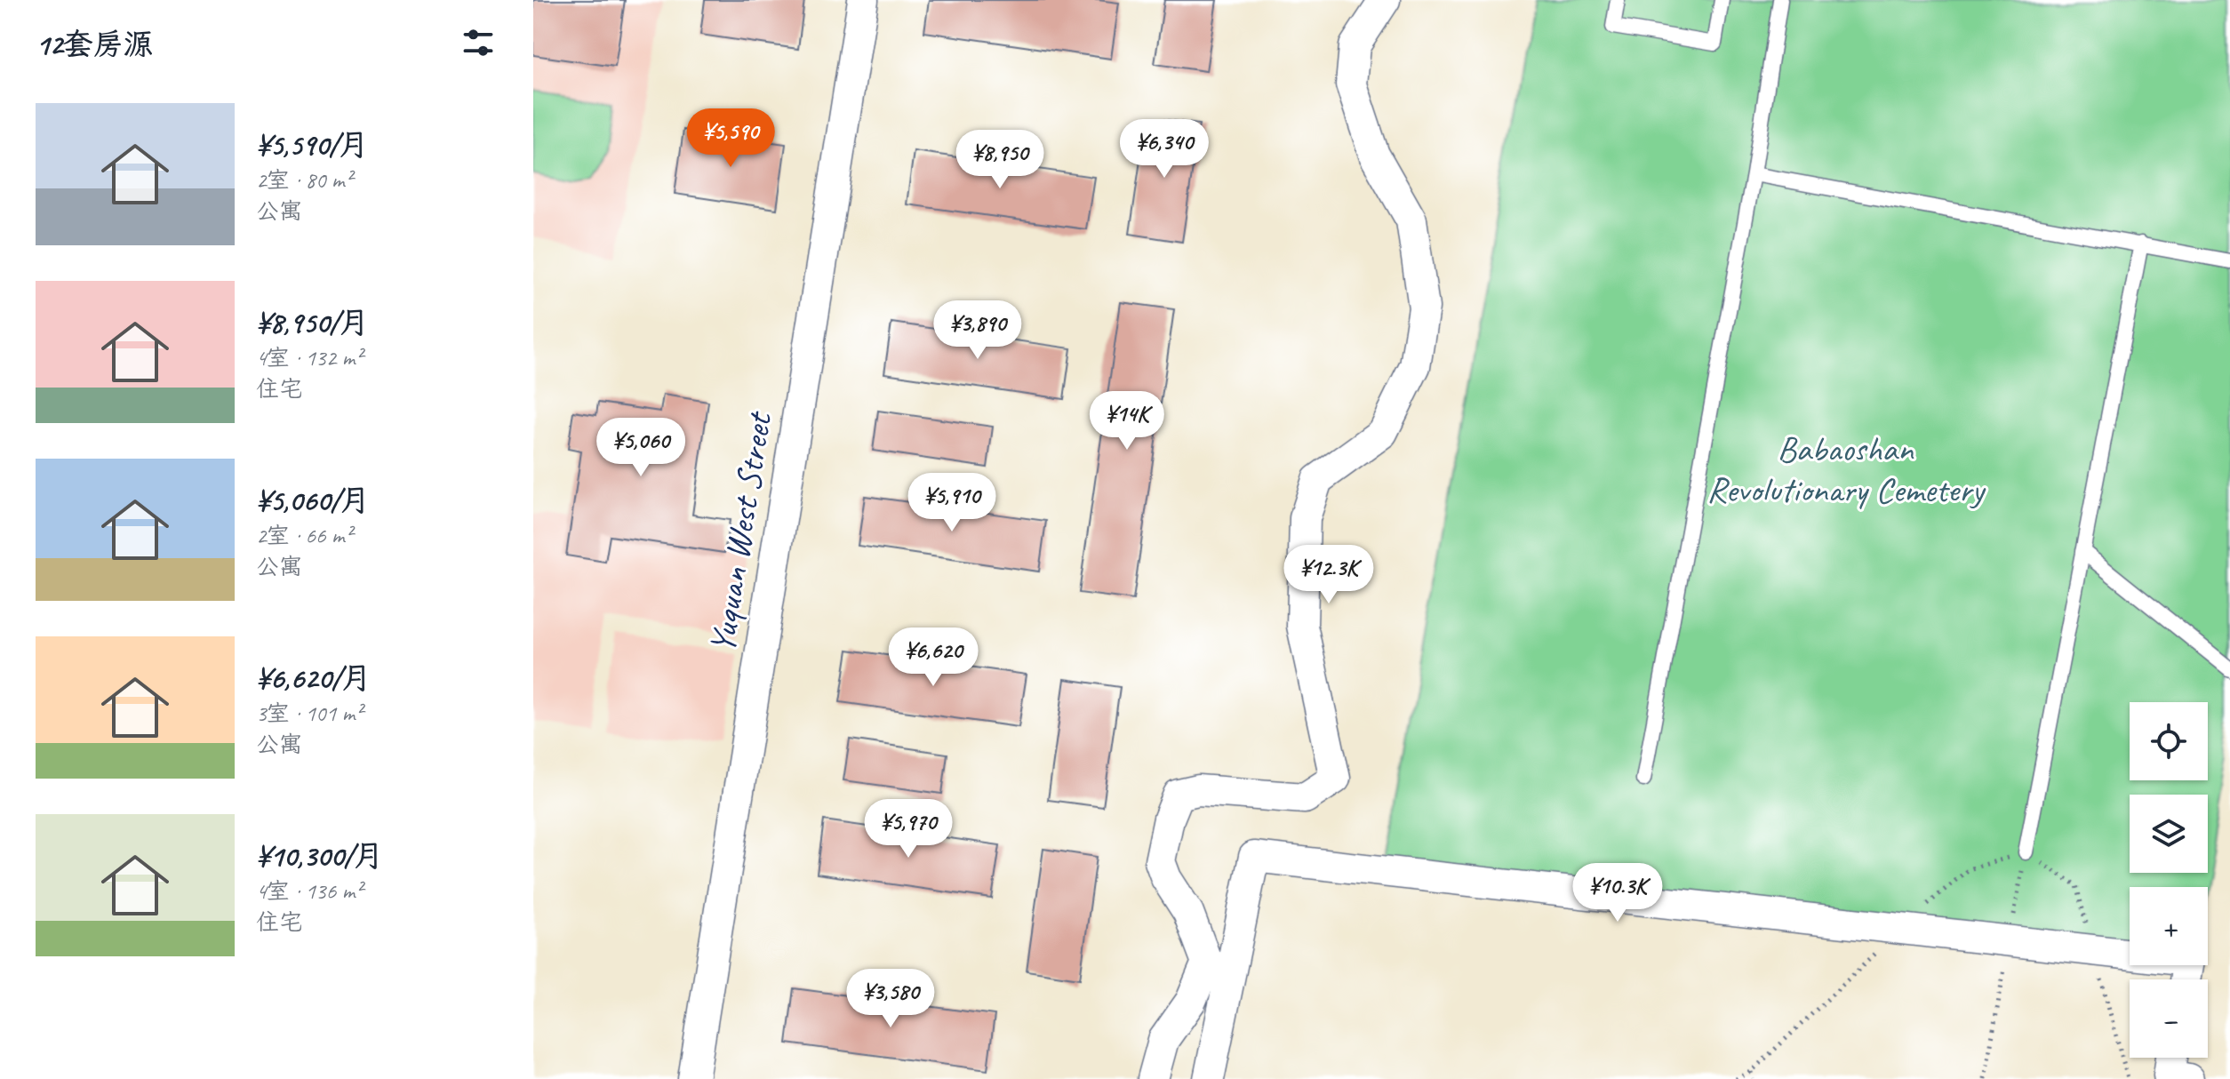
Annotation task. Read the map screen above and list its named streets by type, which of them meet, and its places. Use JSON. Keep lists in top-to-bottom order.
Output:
{
  "streets": {
    "street": ["Yuquan West Street"]
  },
  "parks": ["Babaoshan Revolutionary Cemetery"],
  "page": {
    "heading": "12套房源",
    "list": [
      {
        "name": "¥5,590/月",
        "note": "2室 · 80 m² · 公寓"
      },
      {
        "name": "¥8,950/月",
        "note": "4室 · 132 m² · 住宅"
      },
      {
        "name": "¥5,060/月",
        "note": "2室 · 66 m² · 公寓"
      },
      {
        "name": "¥6,620/月",
        "note": "3室 · 101 m² · 公寓"
      },
      {
        "name": "¥10,300/月",
        "note": "4室 · 136 m² · 住宅"
      }
    ],
    "price": [
      "¥5,590",
      "¥6,340",
      "¥8,950",
      "¥3,890",
      "¥14K",
      "¥5,060",
      "¥5,910",
      "¥12.3K",
      "¥6,620",
      "¥5,970",
      "¥10.3K",
      "¥3,580"
    ],
    "map_buttons": ["+", "−"]
  }
}
